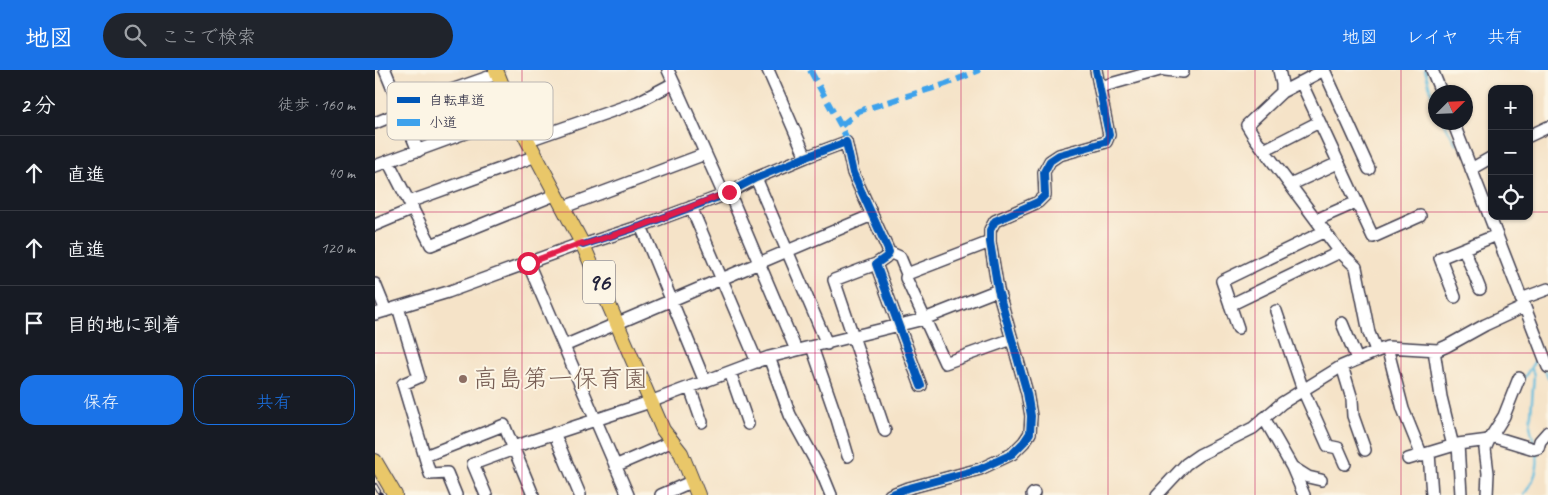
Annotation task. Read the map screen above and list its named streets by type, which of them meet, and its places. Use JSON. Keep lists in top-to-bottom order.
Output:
{
  "streets": {
    "main road": ["96"]
  },
  "places": ["高島第一保育園"],
  "legend": ["自転車道", "小道"],
  "north": "top right",
  "page": {
    "header": "地図",
    "search": "ここで検索",
    "nav": ["地図", "レイヤ", "共有"],
    "heading": ["2 分", "徒歩 · 160 m"],
    "map_buttons": ["+", "−"],
    "list": [
      ["直進", "40 m"],
      ["直進", "120 m"],
      "目的地に到着"
    ],
    "buttons": ["保存", "共有"]
  }
}
